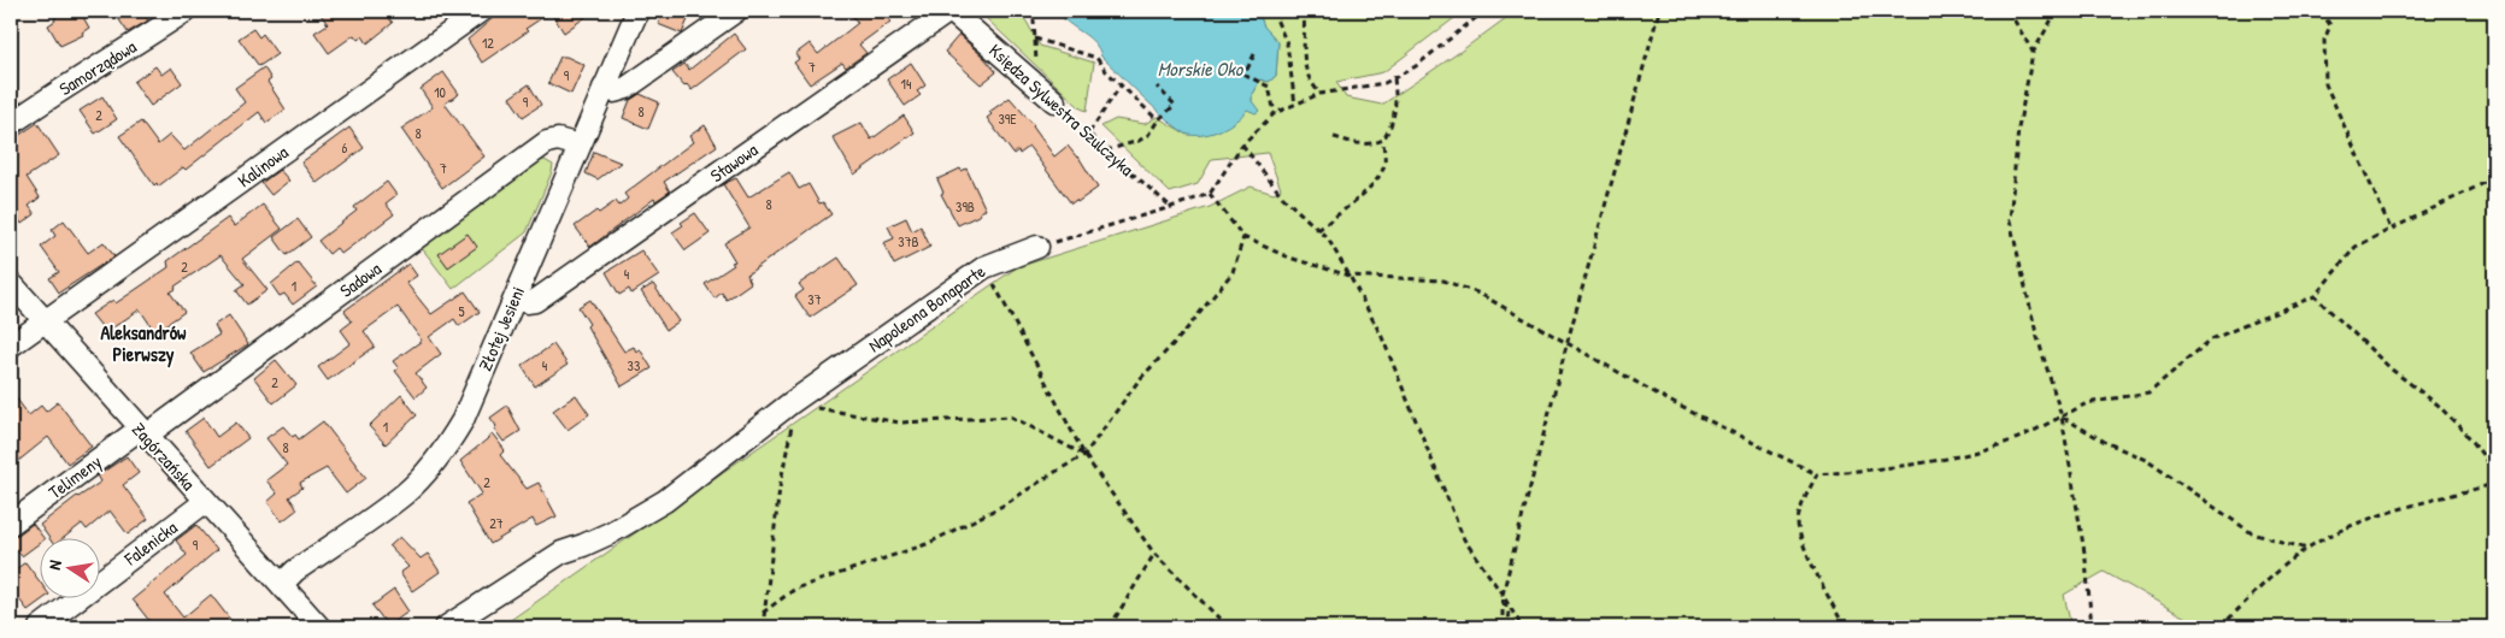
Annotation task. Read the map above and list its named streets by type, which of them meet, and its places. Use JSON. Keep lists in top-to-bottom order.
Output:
{
  "streets": {
    "street": [
      "Samorządowa",
      "Księdza Sylwestra Szulczyka",
      "Stawowa",
      "Kalinowa",
      "Sadowa",
      "Napoleona Bonaparte",
      "Złotej Jesieni",
      "Zagórzańska",
      "Telimeny",
      "Falenicka"
    ]
  },
  "crossings": [
    ["Księdza Sylwestra Szulczyka", "Stawowa"],
    ["Stawowa", "Złotej Jesieni"],
    ["Kalinowa", "Zagórzańska"],
    ["Sadowa", "Złotej Jesieni"],
    ["Sadowa", "Zagórzańska"],
    ["Sadowa", "Telimeny"],
    ["Złotej Jesieni", "Zagórzańska"],
    ["Zagórzańska", "Telimeny"],
    ["Zagórzańska", "Falenicka"]
  ],
  "districts": ["Aleksandrów Pierwszy"],
  "water": ["Morskie Oko"],
  "house_numbers": [
    "12",
    "7",
    "9",
    "14",
    "10",
    "9",
    "8",
    "2",
    "39E",
    "8",
    "6",
    "7",
    "8",
    "39B",
    "37B",
    "2",
    "4",
    "1",
    "37",
    "5",
    "4",
    "33",
    "2",
    "1",
    "8",
    "2",
    "27",
    "9"
  ],
  "north": "left"
}
